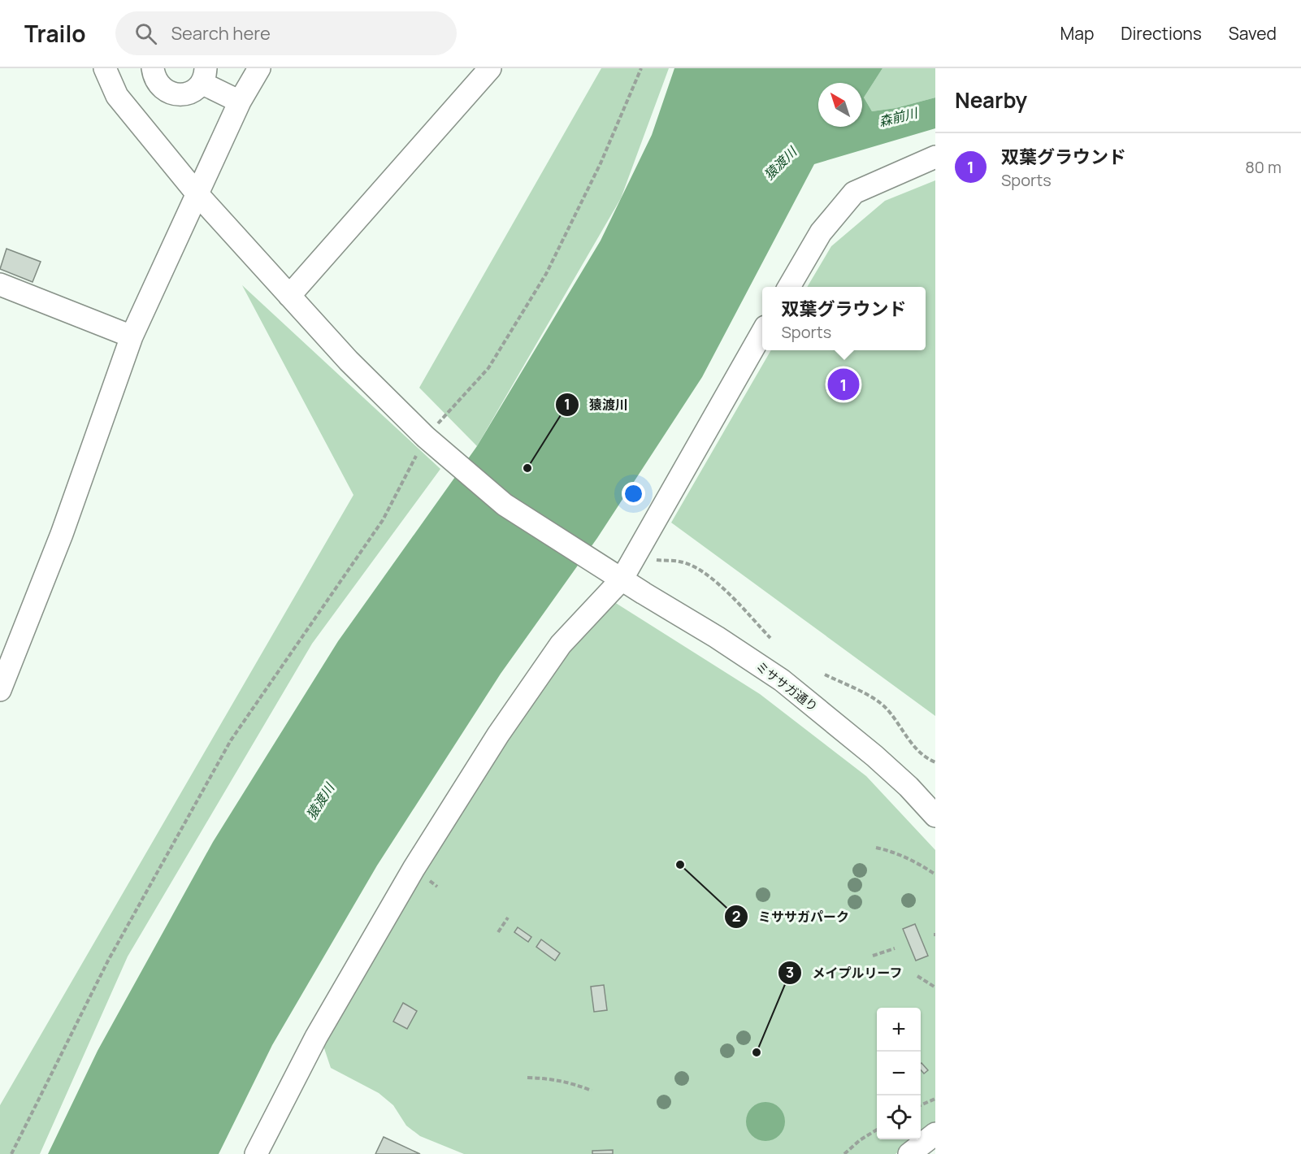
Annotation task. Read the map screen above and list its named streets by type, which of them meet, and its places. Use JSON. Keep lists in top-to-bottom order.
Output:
{
  "streets": {
    "street": ["ミササガ通り"]
  },
  "water": ["森前川", "猿渡川"],
  "places": ["猿渡川", "ミササガパーク", "メイプルリーフ"],
  "north": "top left",
  "page": {
    "header": "Trailo",
    "search": "Search here",
    "nav": ["Map", "Directions", "Saved"],
    "heading": "Nearby",
    "list": [
      {
        "mark": "1",
        "name": "双葉グラウンド",
        "note": "Sports",
        "value": "80 m"
      }
    ],
    "popup": ["双葉グラウンド", "Sports"],
    "pins": "1",
    "map_buttons": ["+", "−"]
  }
}
